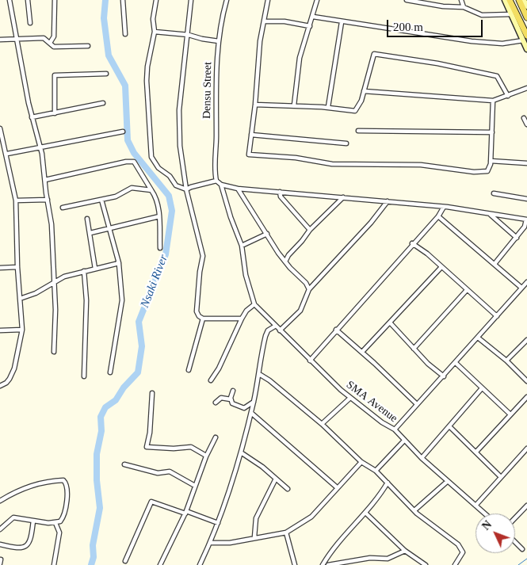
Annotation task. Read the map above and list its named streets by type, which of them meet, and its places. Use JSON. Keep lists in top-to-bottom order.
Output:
{
  "streets": {
    "street": ["Densu Street", "SMA Avenue"]
  },
  "water": ["Nsaki River"],
  "scale_bar": "200 m",
  "north": "top left"
}
